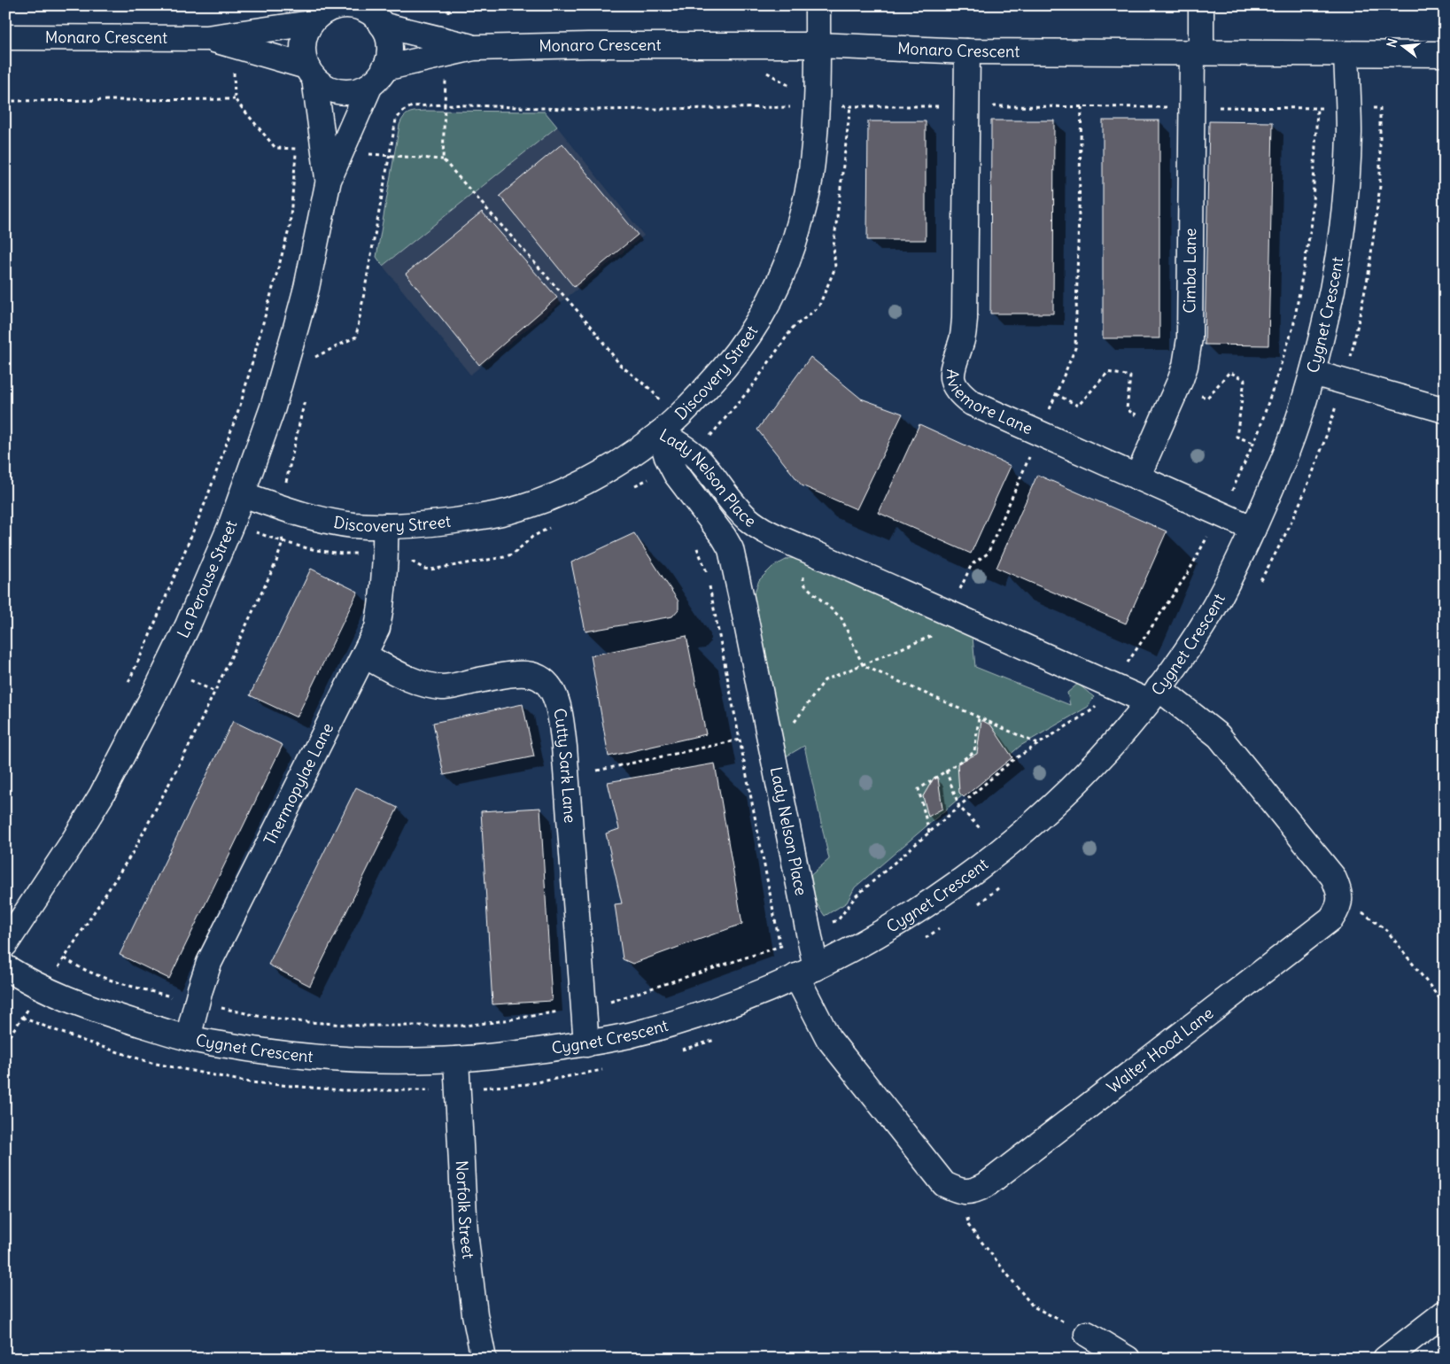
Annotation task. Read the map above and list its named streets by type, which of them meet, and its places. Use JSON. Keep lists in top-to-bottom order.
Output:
{
  "streets": {
    "street": [
      "Monaro Crescent",
      "Cimba Lane",
      "Cygnet Crescent",
      "Discovery Street",
      "Aviemore Lane",
      "Lady Nelson Place",
      "La Perouse Street",
      "Cutty Sark Lane",
      "Thermopylae Lane",
      "Walter Hood Lane",
      "Norfolk Street"
    ]
  },
  "crossings": [
    ["Monaro Crescent", "Cimba Lane"],
    ["Monaro Crescent", "Cygnet Crescent"],
    ["Monaro Crescent", "Discovery Street"],
    ["Monaro Crescent", "Aviemore Lane"],
    ["Monaro Crescent", "La Perouse Street"],
    ["Cimba Lane", "Aviemore Lane"],
    ["Cygnet Crescent", "Aviemore Lane"],
    ["Cygnet Crescent", "Lady Nelson Place"],
    ["Cygnet Crescent", "Cutty Sark Lane"],
    ["Cygnet Crescent", "Thermopylae Lane"],
    ["Cygnet Crescent", "Walter Hood Lane"],
    ["Cygnet Crescent", "Norfolk Street"],
    ["Discovery Street", "Lady Nelson Place"],
    ["Discovery Street", "La Perouse Street"],
    ["Discovery Street", "Thermopylae Lane"],
    ["Lady Nelson Place", "Walter Hood Lane"],
    ["Cutty Sark Lane", "Thermopylae Lane"]
  ],
  "north": "left"
}
